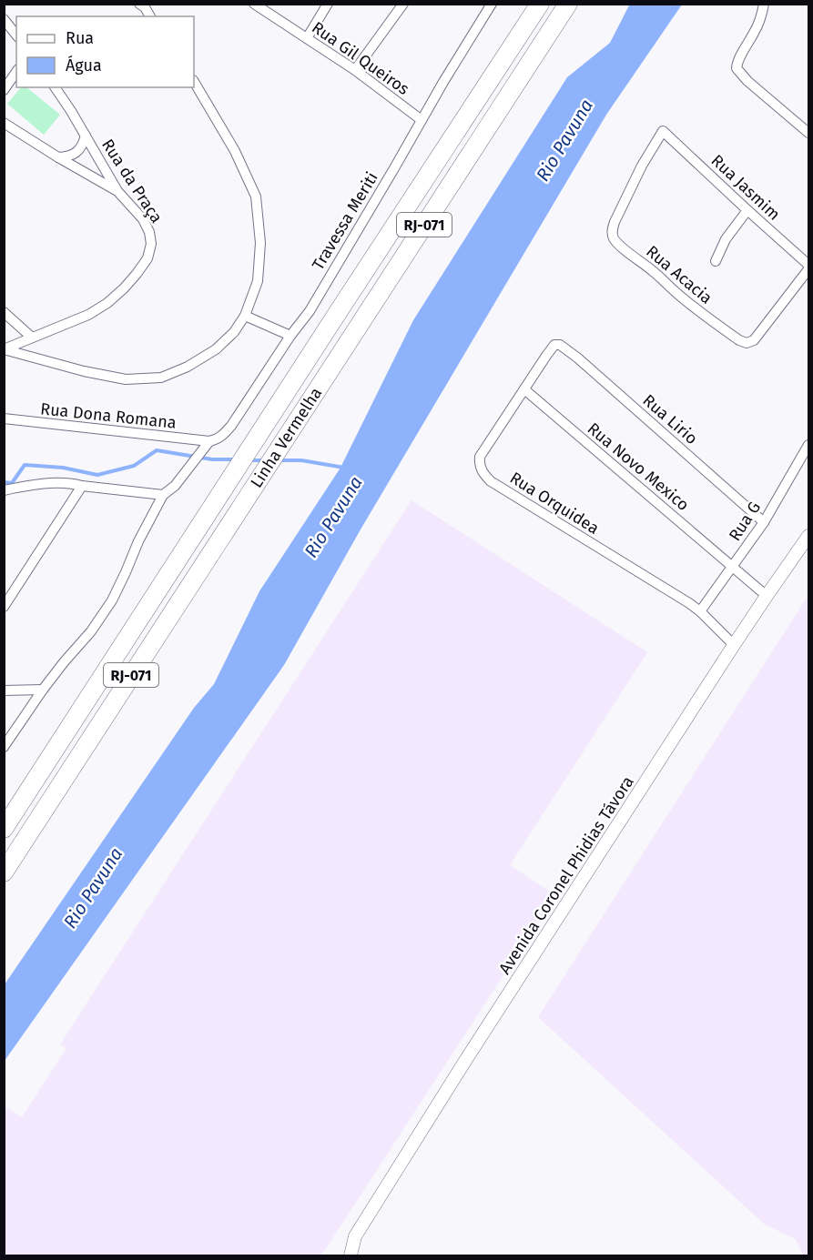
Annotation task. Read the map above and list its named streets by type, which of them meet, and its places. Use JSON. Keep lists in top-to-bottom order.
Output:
{
  "streets": {
    "highway": ["RJ-071", "Linha Vermelha"],
    "street": [
      "Rua Gil Queiros",
      "Rua da Praça",
      "Rua Jasmim",
      "Travessa Meriti",
      "Rua Acacia",
      "Rua Dona Romana",
      "Rua Lirio",
      "Rua Novo Mexico",
      "Rua Orquidea",
      "Rua G",
      "Avenida Coronel Phidias Távora"
    ]
  },
  "crossings": [
    ["Rua Gil Queiros", "Travessa Meriti"],
    ["Rua Jasmim", "Rua Acacia"],
    ["Travessa Meriti", "Rua Dona Romana"],
    ["Rua Lirio", "Rua Orquidea"],
    ["Rua Lirio", "Rua G"],
    ["Rua Novo Mexico", "Rua Orquidea"],
    ["Rua Novo Mexico", "Rua G"],
    ["Rua Orquidea", "Rua G"],
    ["Rua Orquidea", "Avenida Coronel Phidias Távora"]
  ],
  "water": ["Rio Pavuna"],
  "legend": ["Rua", "Água"]
}
